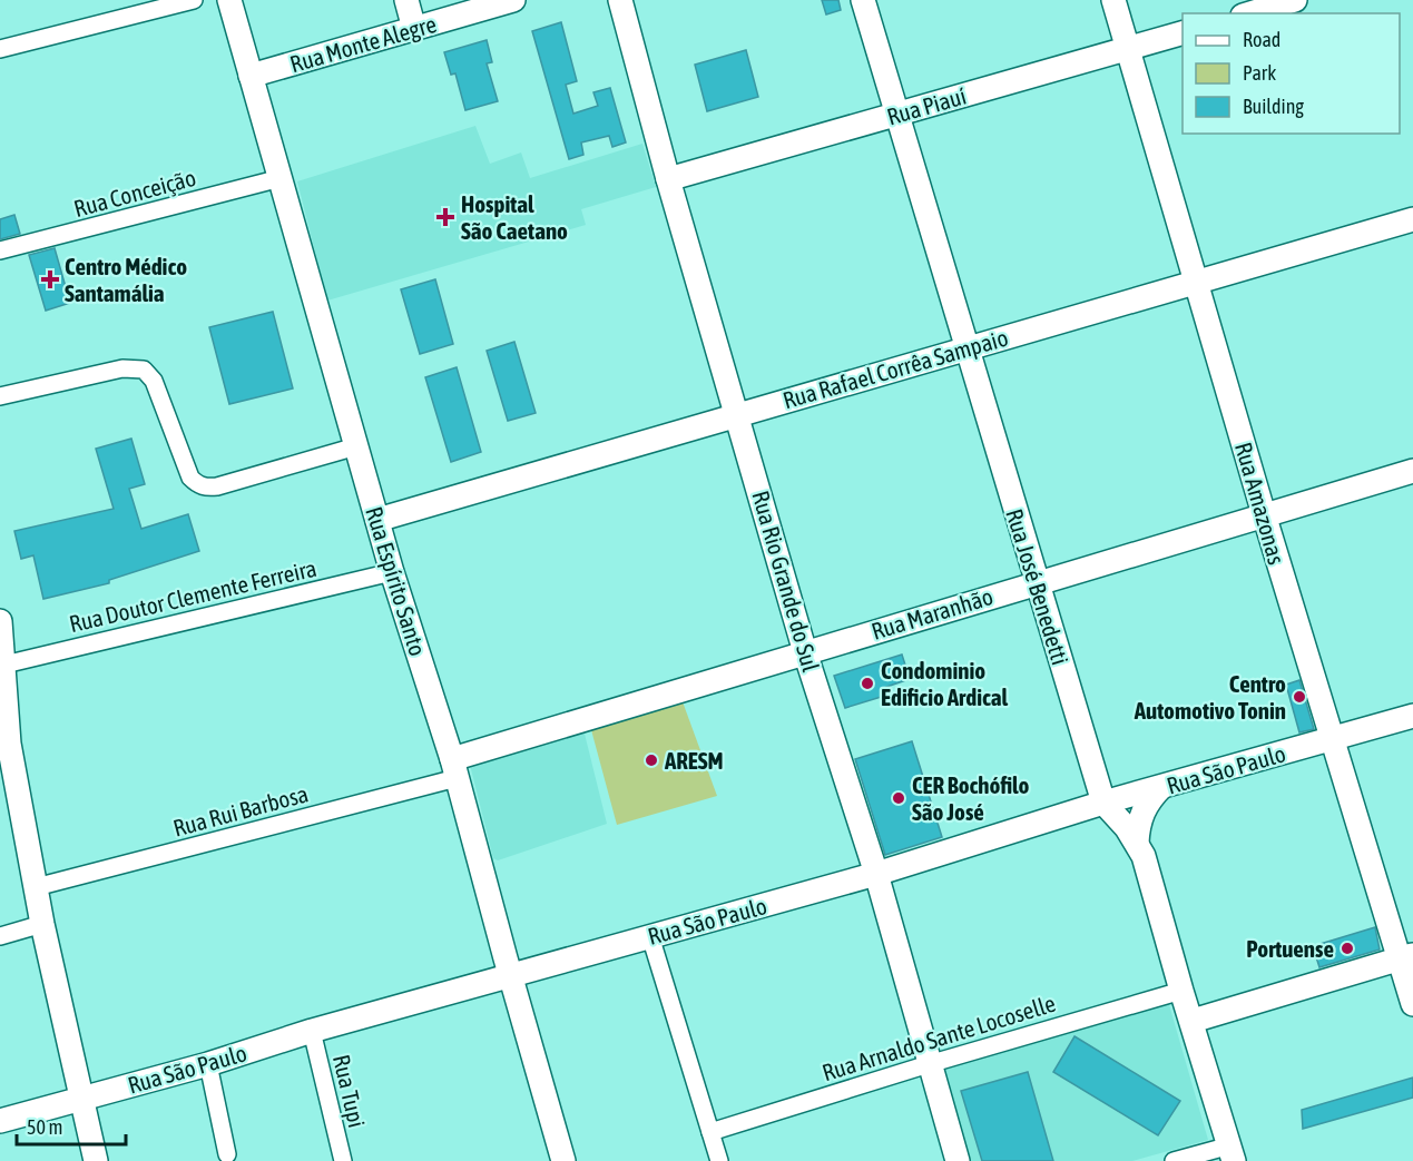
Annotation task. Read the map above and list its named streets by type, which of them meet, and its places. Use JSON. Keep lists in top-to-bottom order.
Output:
{
  "streets": {
    "street": [
      "Rua Monte Alegre",
      "Rua Piauí",
      "Rua Conceição",
      "Rua Rafael Corrêa Sampaio",
      "Rua Amazonas",
      "Rua Espírito Santo",
      "Rua Rio Grande do Sul",
      "Rua José Benedetti",
      "Rua Doutor Clemente Ferreira",
      "Rua Maranhão",
      "Rua São Paulo",
      "Rua Rui Barbosa",
      "Rua Arnaldo Sante Locoselle",
      "Rua Tupi"
    ]
  },
  "crossings": [
    ["Rua Monte Alegre", "Rua Espírito Santo"],
    ["Rua Piauí", "Rua Amazonas"],
    ["Rua Piauí", "Rua Rio Grande do Sul"],
    ["Rua Piauí", "Rua José Benedetti"],
    ["Rua Conceição", "Rua Espírito Santo"],
    ["Rua Rafael Corrêa Sampaio", "Rua Amazonas"],
    ["Rua Rafael Corrêa Sampaio", "Rua Espírito Santo"],
    ["Rua Rafael Corrêa Sampaio", "Rua Rio Grande do Sul"],
    ["Rua Rafael Corrêa Sampaio", "Rua José Benedetti"],
    ["Rua Amazonas", "Rua Maranhão"],
    ["Rua Amazonas", "Rua São Paulo"],
    ["Rua Espírito Santo", "Rua Doutor Clemente Ferreira"],
    ["Rua Espírito Santo", "Rua Maranhão"],
    ["Rua Espírito Santo", "Rua São Paulo"],
    ["Rua Espírito Santo", "Rua Rui Barbosa"],
    ["Rua Rio Grande do Sul", "Rua Maranhão"],
    ["Rua Rio Grande do Sul", "Rua São Paulo"],
    ["Rua Rio Grande do Sul", "Rua Arnaldo Sante Locoselle"],
    ["Rua José Benedetti", "Rua Maranhão"],
    ["Rua José Benedetti", "Rua São Paulo"],
    ["Rua José Benedetti", "Rua Arnaldo Sante Locoselle"],
    ["Rua Maranhão", "Rua Rui Barbosa"],
    ["Rua São Paulo", "Rua Tupi"]
  ],
  "places": {
    "health": ["Hospital São Caetano", "Centro Médico Santamália"],
    "other": [
      "Condominio Edificio Ardical",
      "Centro Automotivo Tonin",
      "ARESM",
      "CER Bochófilo São José",
      "Portuense"
    ]
  },
  "legend": ["Road", "Park", "Building"],
  "scale_bar": "50 m"
}
